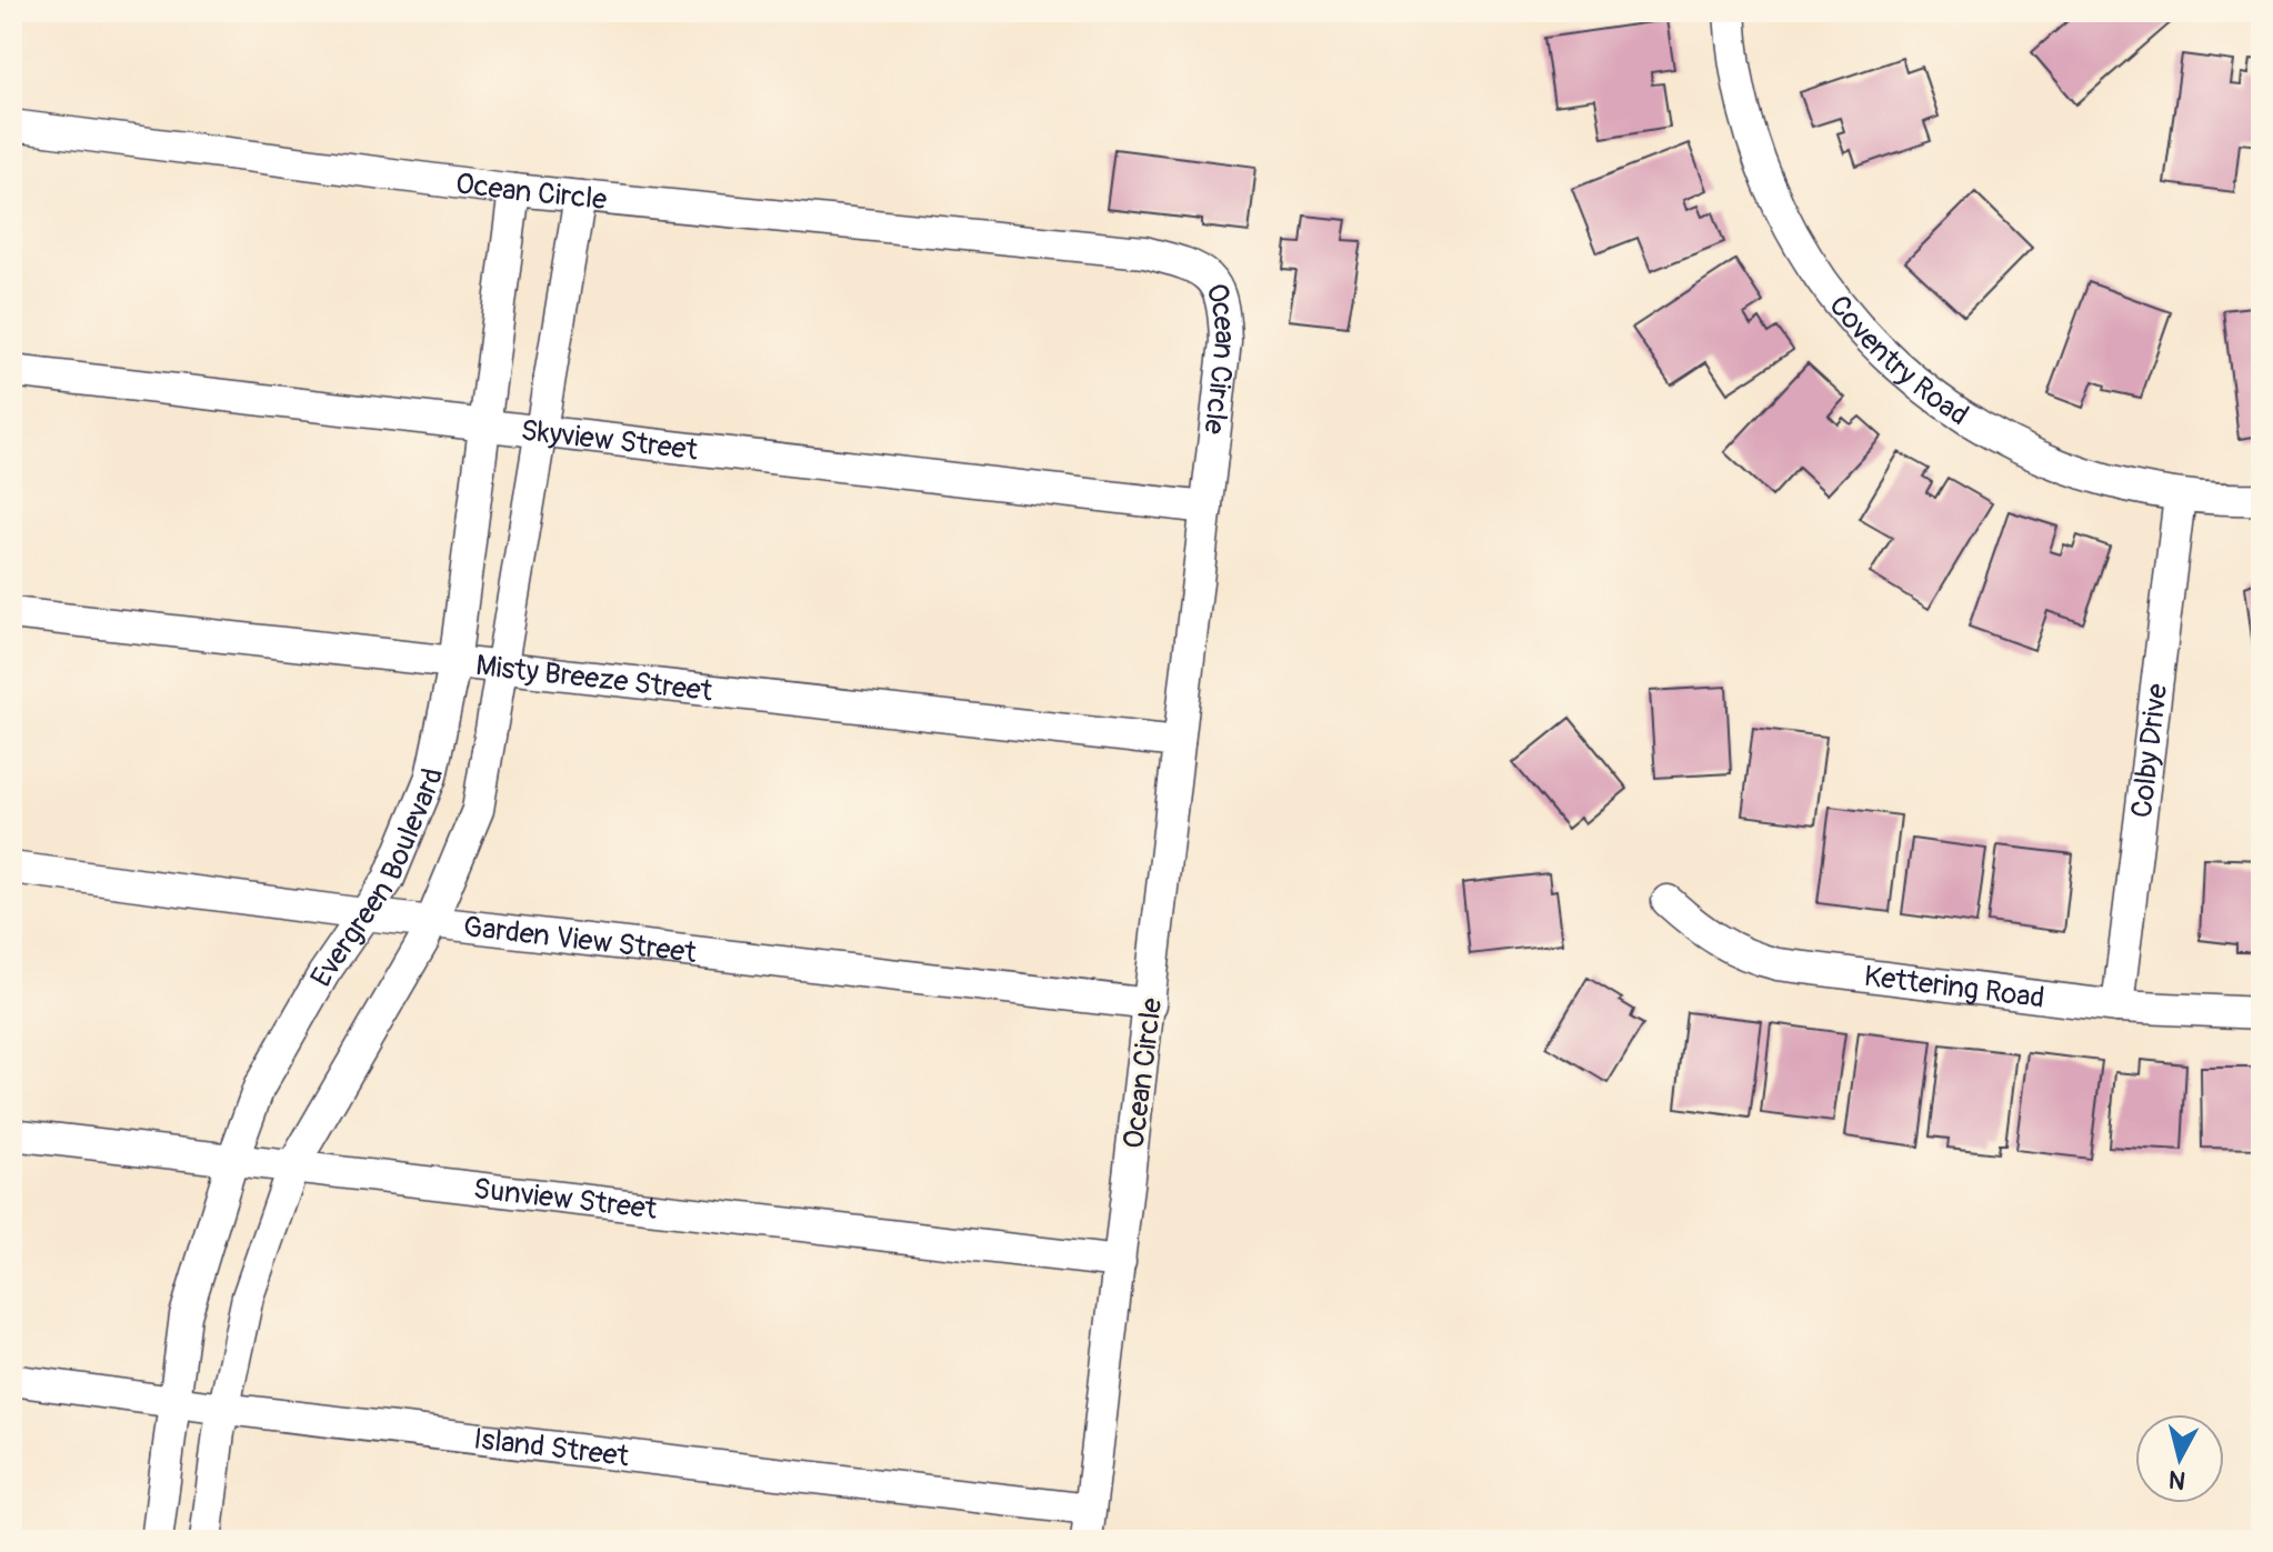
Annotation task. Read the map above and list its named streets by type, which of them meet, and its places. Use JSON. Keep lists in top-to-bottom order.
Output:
{
  "streets": {
    "street": [
      "Ocean Circle",
      "Coventry Road",
      "Skyview Street",
      "Misty Breeze Street",
      "Colby Drive",
      "Evergreen Boulevard",
      "Garden View Street",
      "Kettering Road",
      "Sunview Street",
      "Island Street"
    ]
  },
  "crossings": [
    ["Ocean Circle", "Skyview Street"],
    ["Ocean Circle", "Misty Breeze Street"],
    ["Ocean Circle", "Evergreen Boulevard"],
    ["Ocean Circle", "Garden View Street"],
    ["Ocean Circle", "Sunview Street"],
    ["Ocean Circle", "Island Street"],
    ["Coventry Road", "Colby Drive"],
    ["Skyview Street", "Evergreen Boulevard"],
    ["Misty Breeze Street", "Evergreen Boulevard"],
    ["Colby Drive", "Kettering Road"],
    ["Evergreen Boulevard", "Garden View Street"],
    ["Evergreen Boulevard", "Sunview Street"],
    ["Evergreen Boulevard", "Island Street"]
  ],
  "north": "bottom"
}
